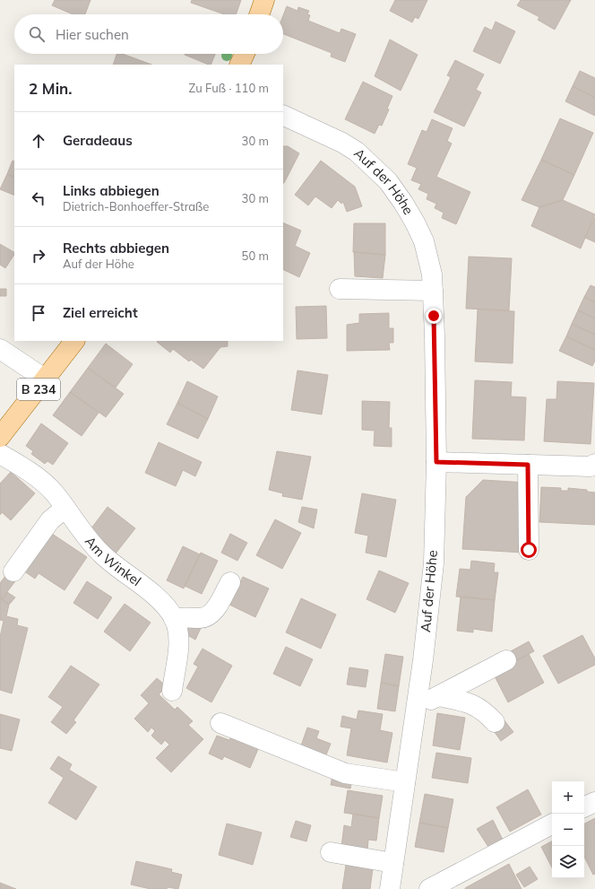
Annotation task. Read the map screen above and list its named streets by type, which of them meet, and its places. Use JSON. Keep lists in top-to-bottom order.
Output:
{
  "streets": {
    "main road": ["B 234"],
    "street": ["Auf der Höhe", "Am Winkel"]
  },
  "page": {
    "search": "Hier suchen",
    "heading": ["2 Min.", "Zu Fuß · 110 m"],
    "list": [
      ["Geradeaus", "30 m"],
      ["Links abbiegen", "Dietrich-Bonhoeffer-Straße", "30 m"],
      ["Rechts abbiegen", "Auf der Höhe", "50 m"],
      "Ziel erreicht"
    ],
    "map_buttons": ["+", "−"]
  }
}
